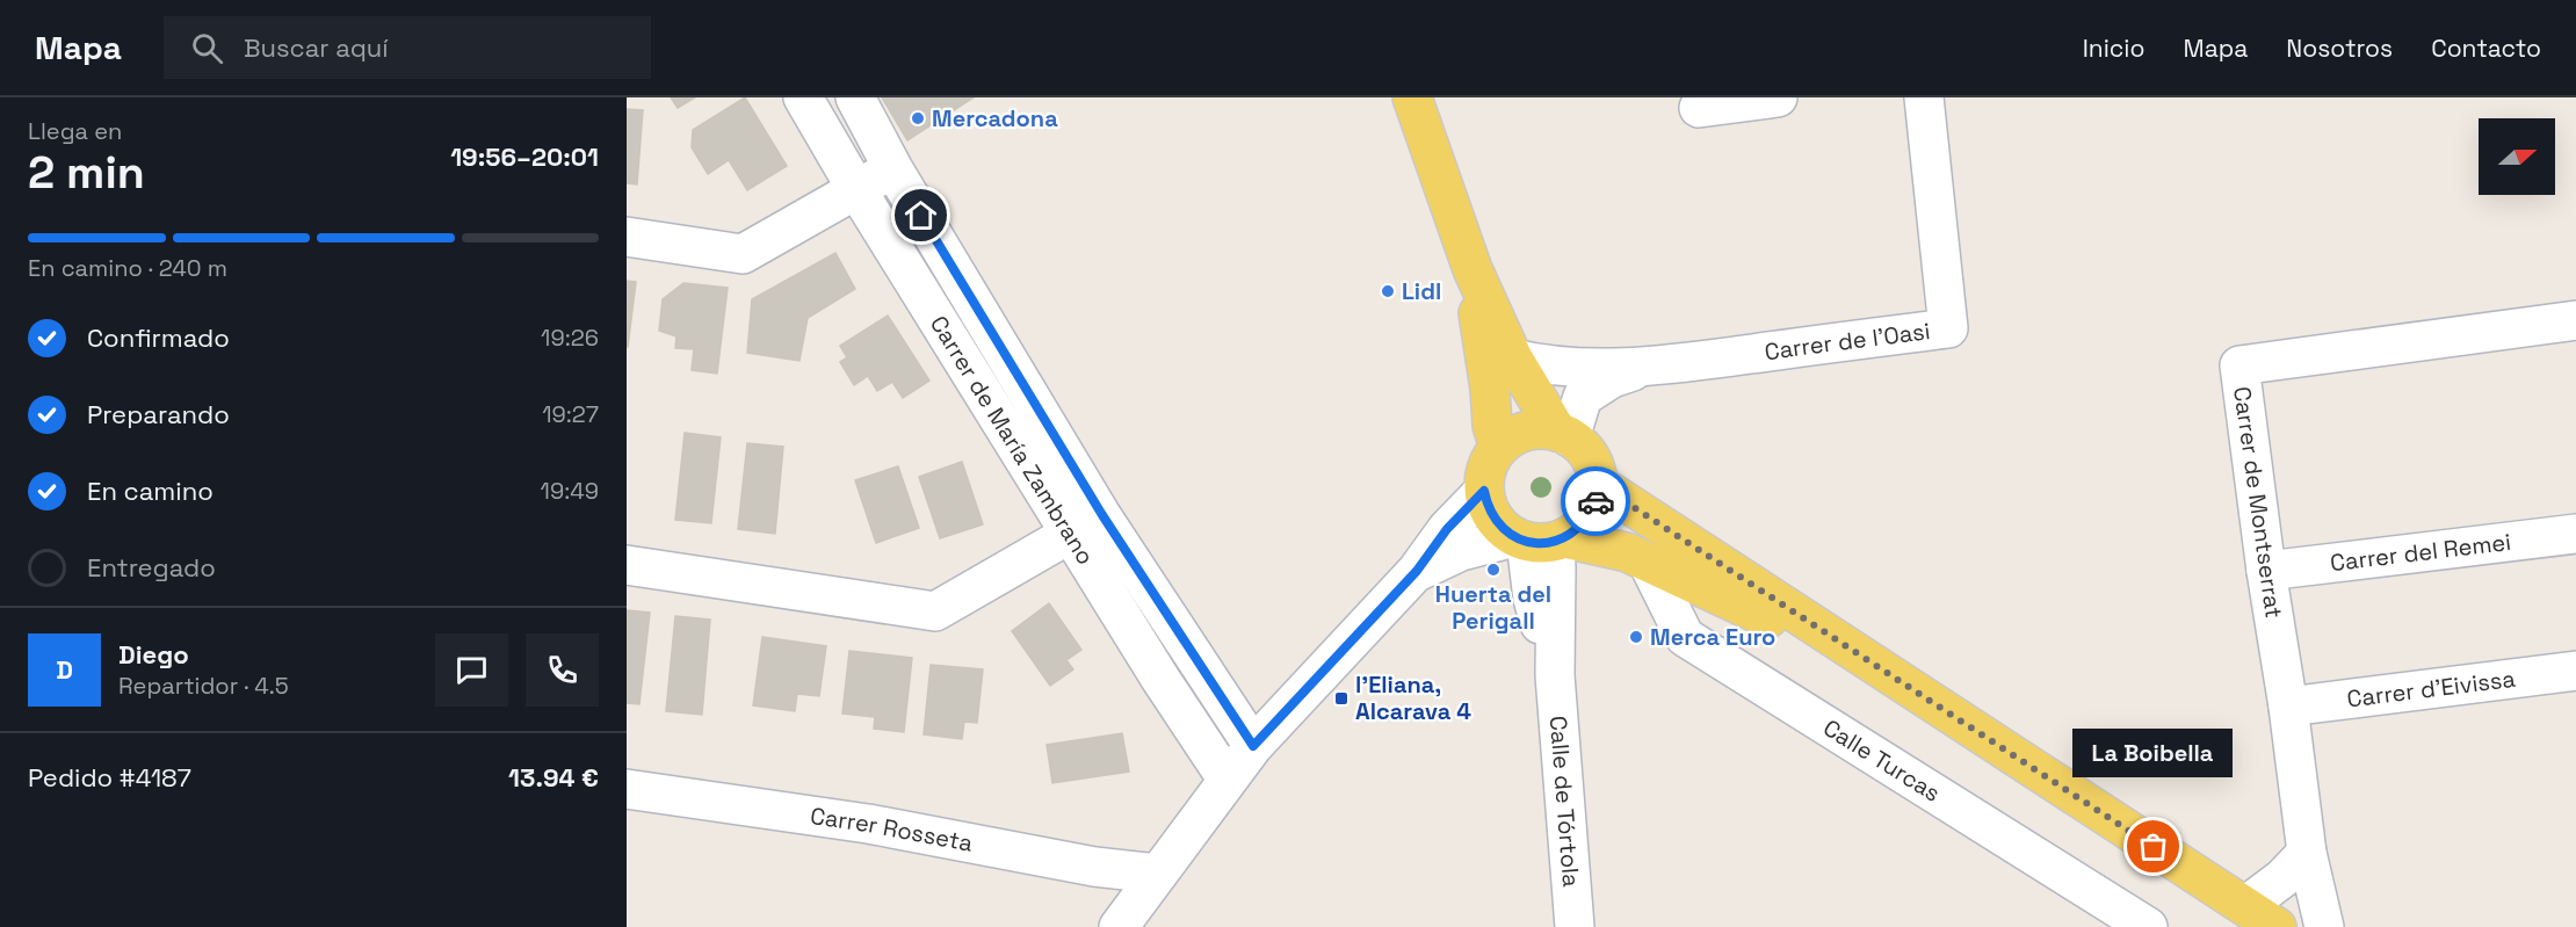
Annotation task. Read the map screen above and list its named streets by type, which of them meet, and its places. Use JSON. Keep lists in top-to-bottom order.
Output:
{
  "streets": {
    "street": [
      "Carrer de l'Oasi",
      "Carrer de María Zambrano",
      "Carrer de Montserrat",
      "Carrer del Remei",
      "Carrer d'Eivissa",
      "Calle Turcas",
      "Calle de Tórtola",
      "Carrer Rosseta"
    ]
  },
  "crossings": [
    ["Carrer de l'Oasi", "Calle de Tórtola"],
    ["Carrer de Montserrat", "Carrer del Remei"],
    ["Carrer de Montserrat", "Carrer d'Eivissa"]
  ],
  "places": {
    "other": [
      "Mercadona",
      "Lidl",
      "Huerta del Perigall",
      "Merca Euro",
      "La Boibella"
    ],
    "transit": ["l'Eliana, Alcarava 4"]
  },
  "north": "right",
  "page": {
    "header": "Mapa",
    "search": "Buscar aquí",
    "nav": [
      "Inicio",
      "Mapa",
      "Nosotros",
      "Contacto"
    ],
    "heading": ["2 min", "Llega en", "19:56–20:01"],
    "panel": [
      "Diego",
      "Repartidor · 4.5",
      "Pedido #4187",
      "13.94 €"
    ],
    "bar": "En camino · 240 m",
    "list": [
      ["Confirmado", "19:26"],
      ["Preparando", "19:27"],
      ["En camino", "19:49"],
      "Entregado"
    ],
    "round": "D",
    "bubble": "La Boibella"
  }
}
